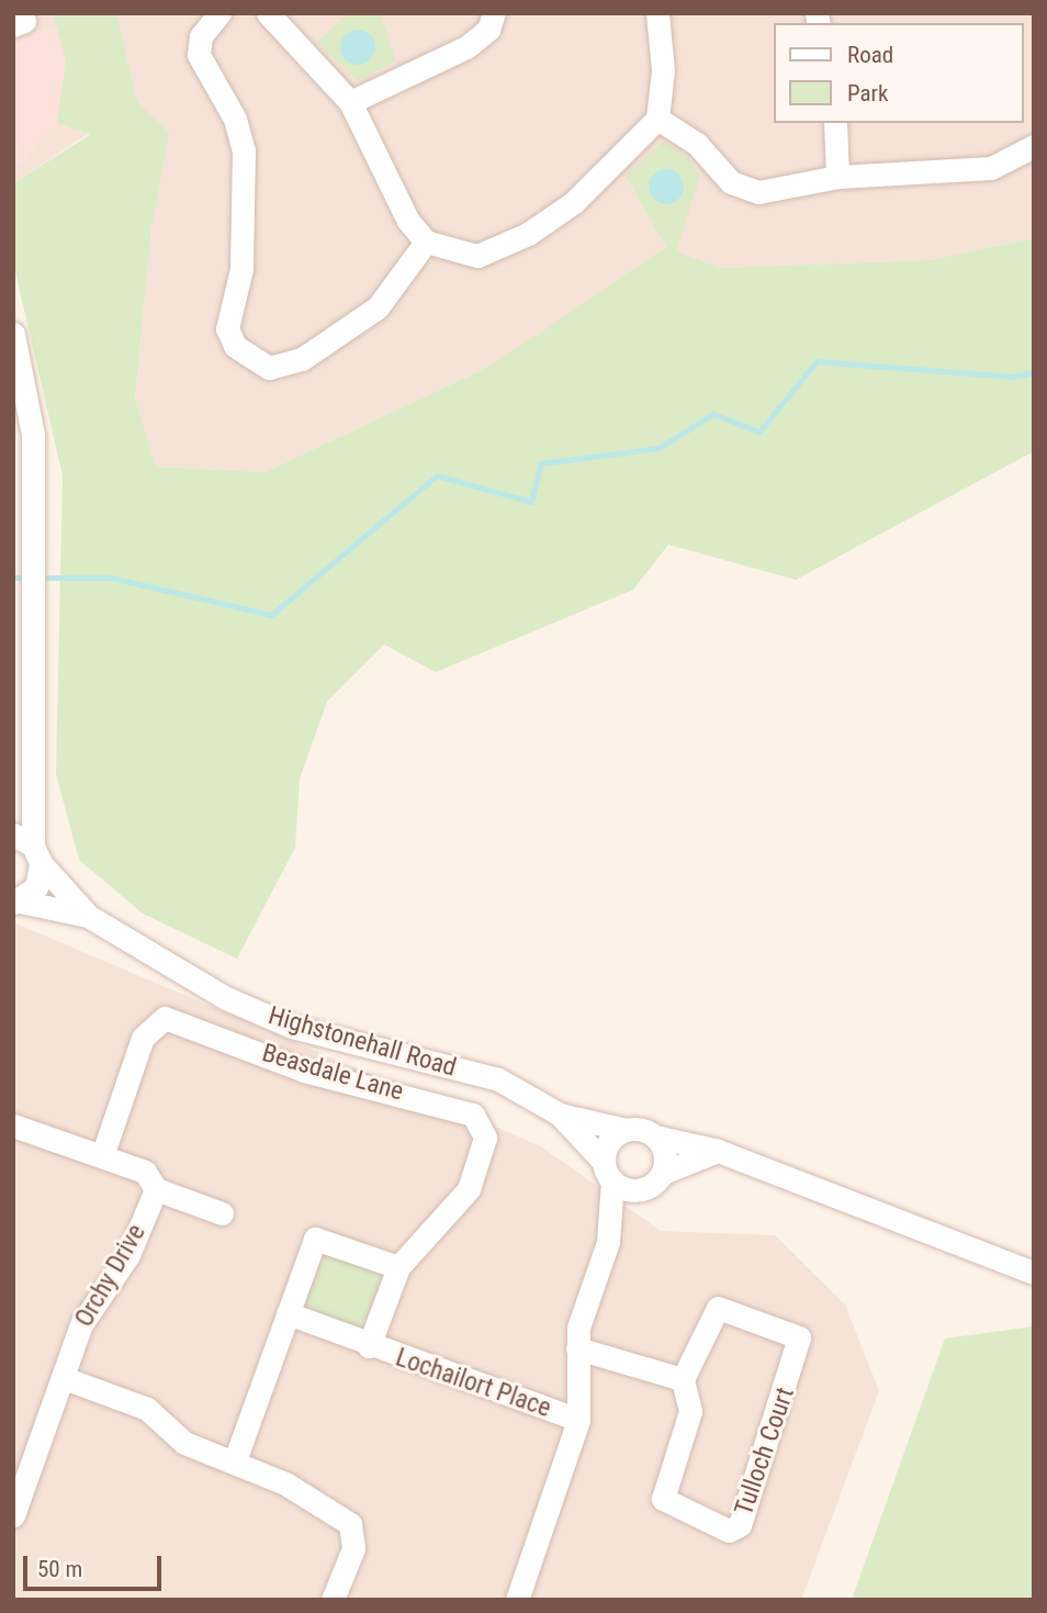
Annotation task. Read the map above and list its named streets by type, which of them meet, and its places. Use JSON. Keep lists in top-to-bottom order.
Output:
{
  "streets": {
    "street": [
      "Highstonehall Road",
      "Beasdale Lane",
      "Orchy Drive",
      "Lochailort Place",
      "Tulloch Court"
    ]
  },
  "crossings": [
    ["Beasdale Lane", "Lochailort Place"]
  ],
  "legend": ["Road", "Park"],
  "scale_bar": "50 m"
}
